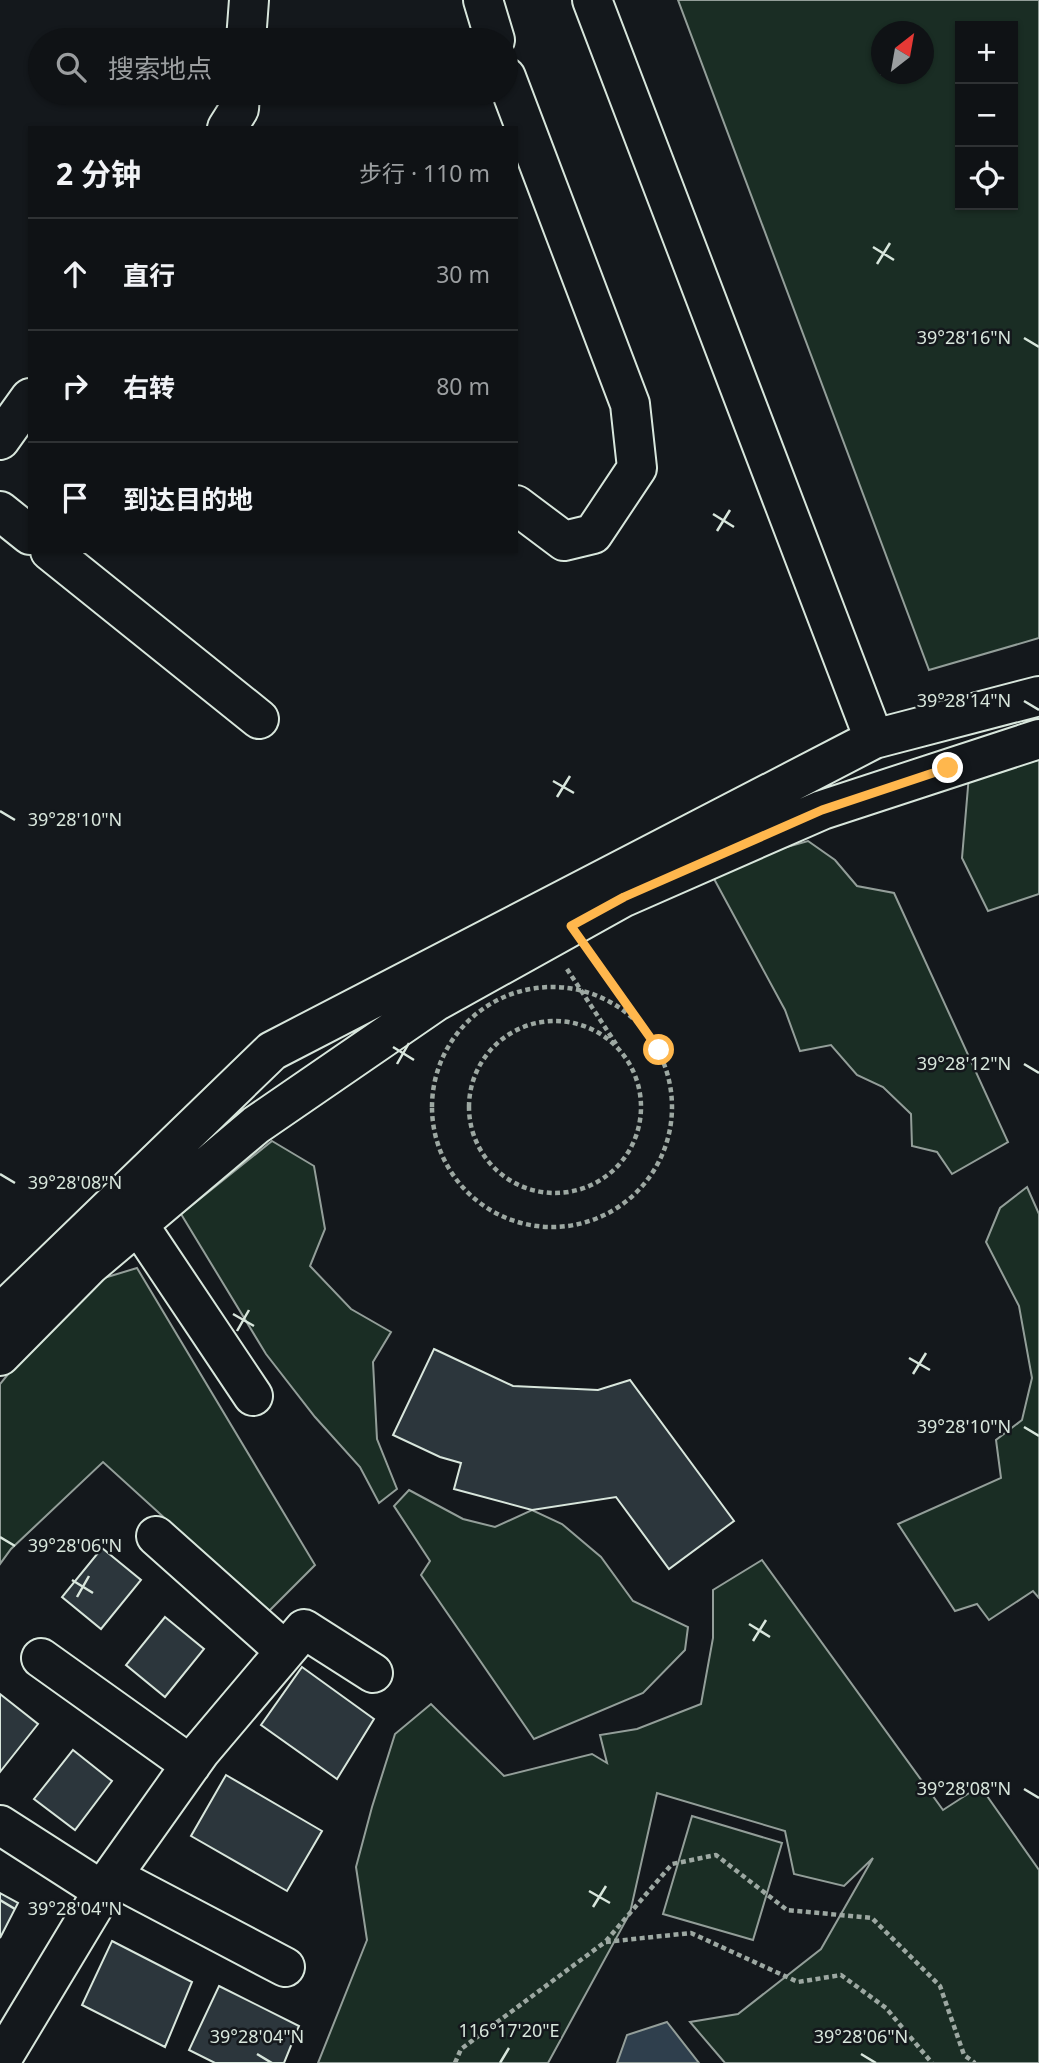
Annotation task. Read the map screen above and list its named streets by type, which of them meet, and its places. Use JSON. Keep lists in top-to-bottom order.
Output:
{
  "north": "top right",
  "page": {
    "map_buttons": ["+", "−"],
    "search": "搜索地点",
    "heading": ["2 分钟", "步行 · 110 m"],
    "list": [
      ["直行", "30 m"],
      ["右转", "80 m"],
      "到达目的地"
    ]
  },
  "coordinates": [
    "39°28'16\"N",
    "39°28'14\"N",
    "39°28'10\"N",
    "39°28'12\"N",
    "39°28'08\"N",
    "39°28'06\"N",
    "39°28'04\"N",
    "116°17'20\"E"
  ]
}
